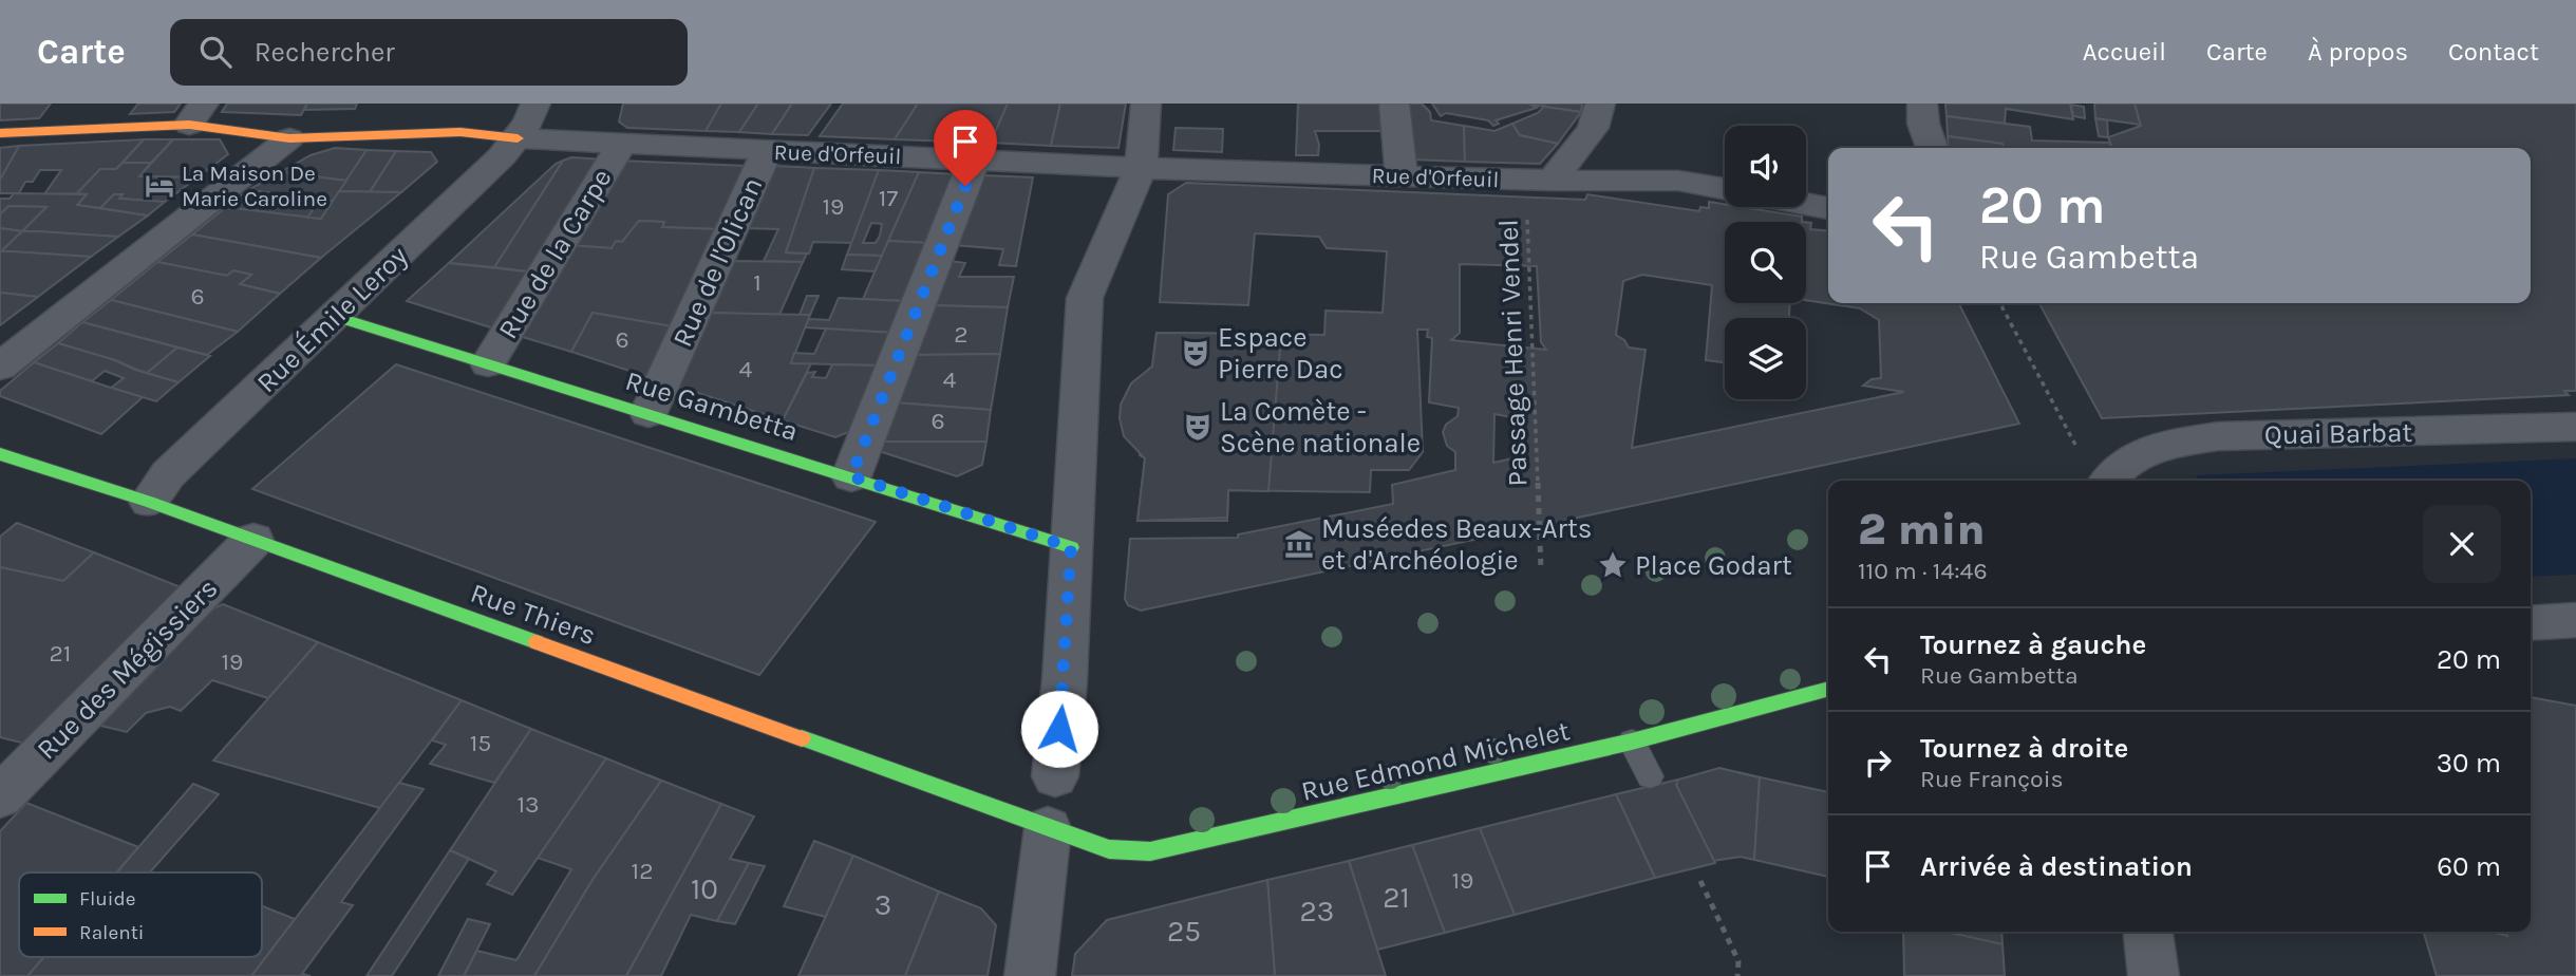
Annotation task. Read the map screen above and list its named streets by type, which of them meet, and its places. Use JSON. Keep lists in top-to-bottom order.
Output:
{
  "streets": {
    "street": [
      "Rue d'Orfeuil",
      "Rue de la Carpe",
      "Rue de l'Olican",
      "Rue Émile Leroy",
      "Rue Gambetta",
      "Quai Barbat",
      "Rue Thiers",
      "Rue des Mégissiers",
      "Rue Edmond Michelet"
    ],
    "path": ["Passage Henri Vendel"]
  },
  "crossings": [
    ["Rue d'Orfeuil", "Rue de la Carpe"],
    ["Rue d'Orfeuil", "Rue de l'Olican"],
    ["Rue d'Orfeuil", "Rue Émile Leroy"],
    ["Rue d'Orfeuil", "Passage Henri Vendel"],
    ["Rue de la Carpe", "Rue Gambetta"],
    ["Rue de l'Olican", "Rue Gambetta"],
    ["Rue Émile Leroy", "Rue Gambetta"],
    ["Rue Émile Leroy", "Rue Thiers"],
    ["Rue Thiers", "Rue des Mégissiers"],
    ["Rue Thiers", "Rue Edmond Michelet"]
  ],
  "places": {
    "hotel": ["La Maison De Marie Caroline"],
    "theatre": ["Espace Pierre Dac", "La Comète - Scène nationale"],
    "museum": ["Muséedes Beaux-Arts et d'Archéologie"],
    "place": ["Place Godart"]
  },
  "house_numbers": [
    "17",
    "19",
    "1",
    "6",
    "2",
    "6",
    "4",
    "4",
    "6",
    "21",
    "19",
    "15",
    "13",
    "12",
    "19",
    "10",
    "21",
    "3",
    "23",
    "25"
  ],
  "legend": ["Fluide", "Ralenti"],
  "page": {
    "header": "Carte",
    "search": "Rechercher",
    "nav": [
      "Accueil",
      "Carte",
      "À propos",
      "Contact"
    ],
    "turn": ["20 m", "Rue Gambetta"],
    "heading": ["2 min", "110 m · 14:46"],
    "list": [
      {
        "name": "Tournez à gauche",
        "note": "Rue Gambetta",
        "value": "20 m"
      },
      {
        "name": "Tournez à droite",
        "note": "Rue François",
        "value": "30 m"
      },
      {
        "name": "Arrivée à destination",
        "value": "60 m"
      }
    ]
  }
}
